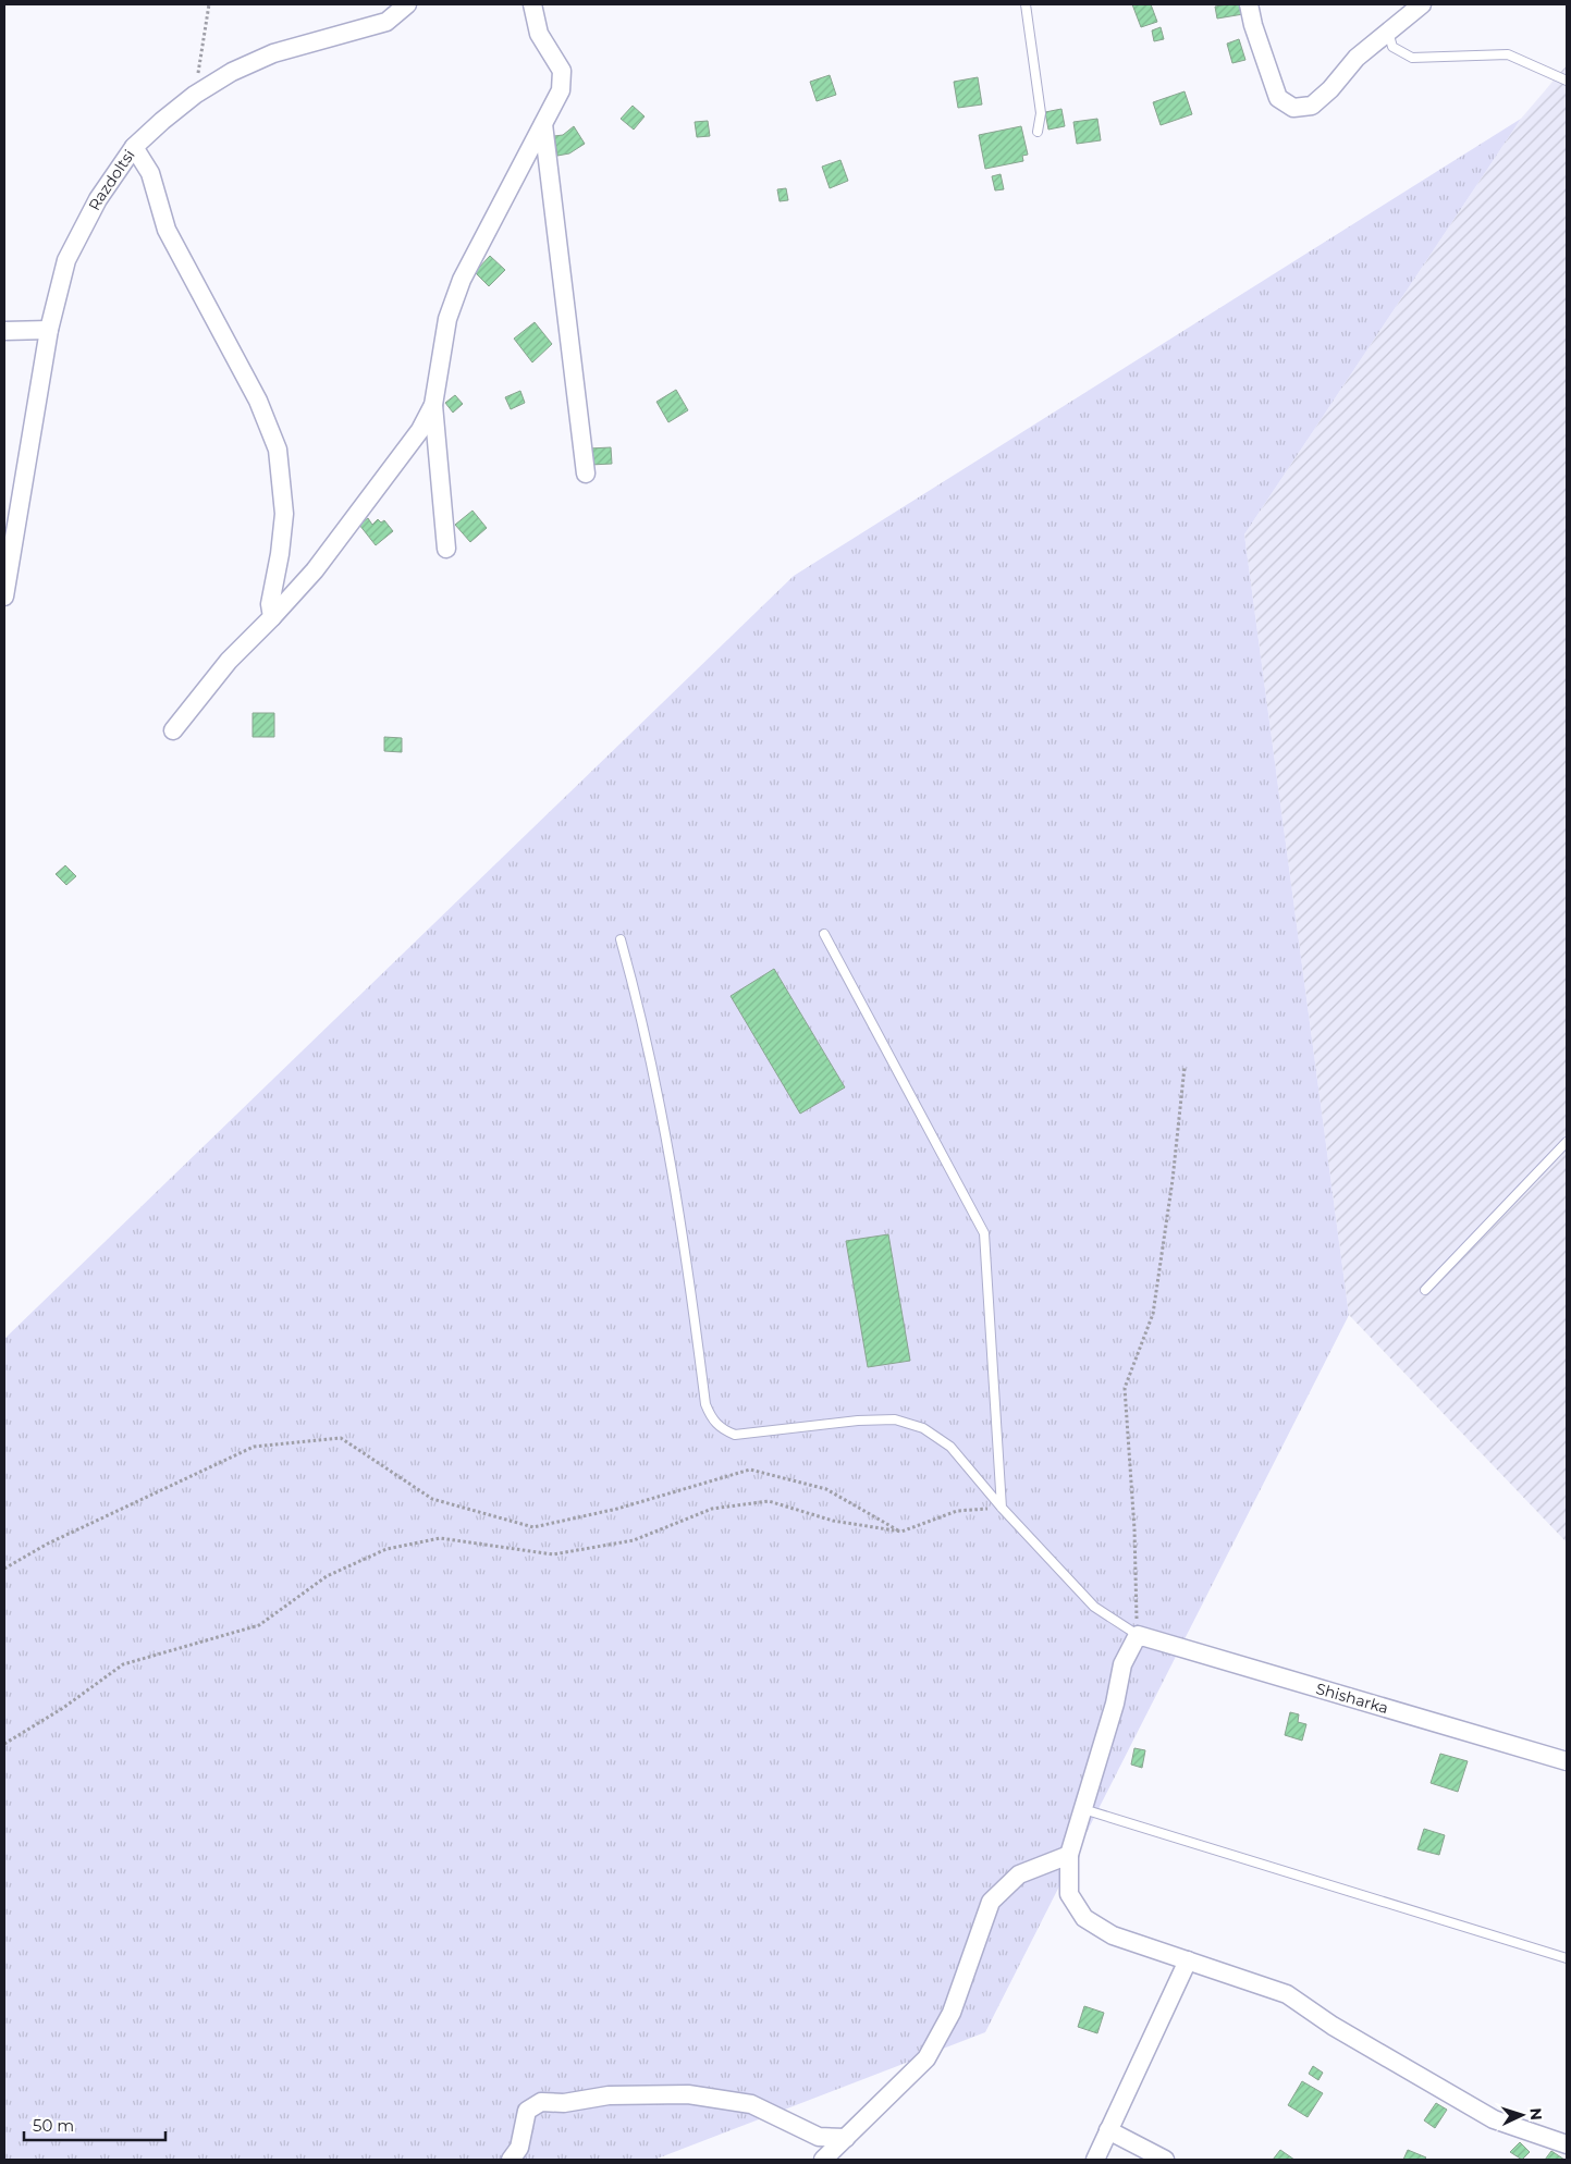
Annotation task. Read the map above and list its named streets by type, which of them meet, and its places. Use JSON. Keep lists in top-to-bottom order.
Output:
{
  "streets": {
    "street": ["Razdoltsi", "Shisharka"]
  },
  "scale_bar": "50 m",
  "north": "right"
}
